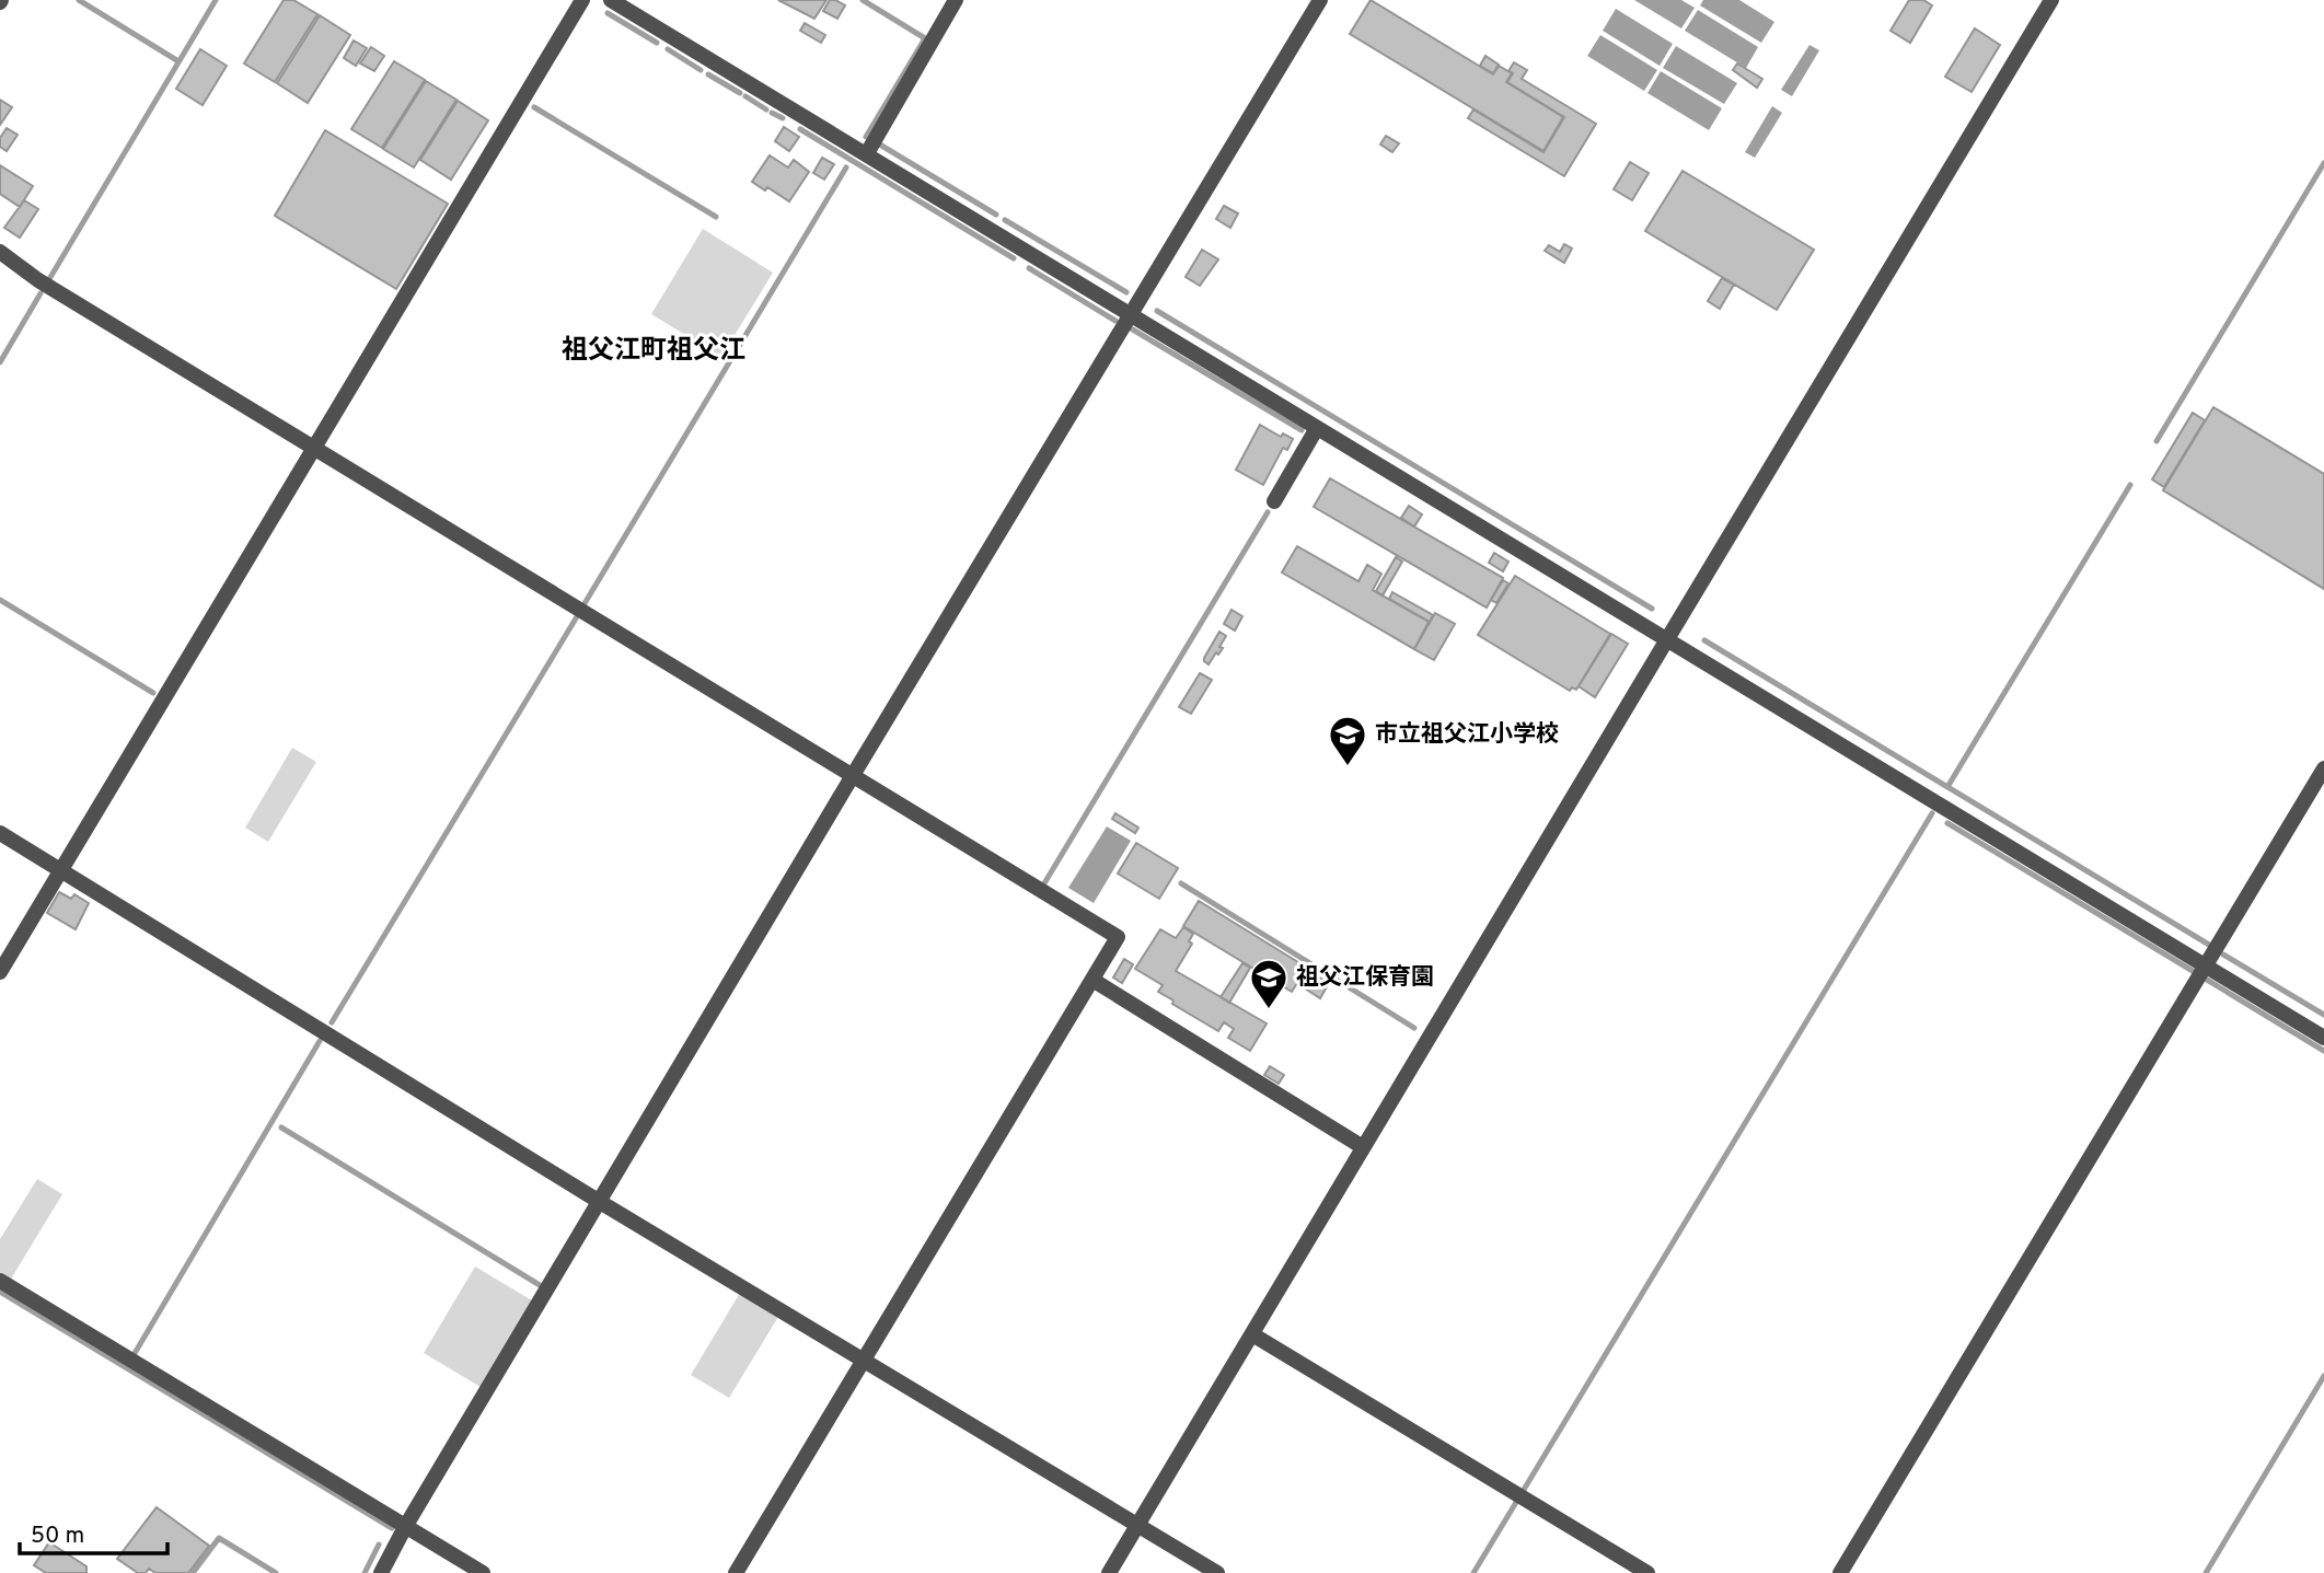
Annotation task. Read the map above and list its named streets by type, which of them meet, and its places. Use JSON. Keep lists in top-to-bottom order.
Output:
{
  "districts": ["祖父江町祖父江"],
  "places": {
    "school or university": ["市立祖父江小学校", "祖父江保育園"]
  },
  "scale_bar": "50 m"
}
